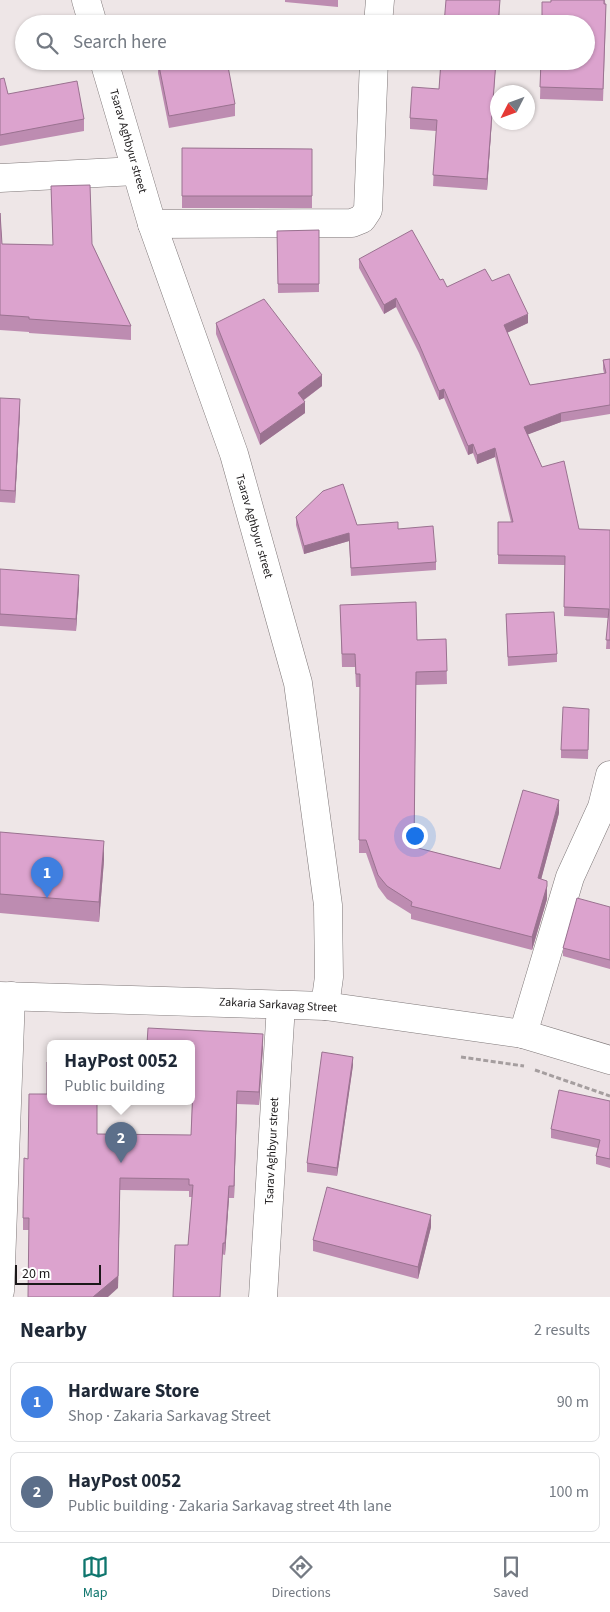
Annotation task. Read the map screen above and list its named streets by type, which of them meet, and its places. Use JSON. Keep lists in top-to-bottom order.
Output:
{
  "streets": {
    "main road": ["Tsarav Aghbyur street", "Zakaria Sarkavag Street"]
  },
  "crossings": [
    ["Tsarav Aghbyur street", "Zakaria Sarkavag Street"]
  ],
  "scale_bar": "20 m",
  "north": "bottom left",
  "page": {
    "search": "Search here",
    "pins": ["1", "2"],
    "popup": ["HayPost 0052", "Public building"],
    "scale": "20 m",
    "heading": ["Nearby", "2 results"],
    "list": [
      {
        "mark": "1",
        "name": "Hardware Store",
        "note": "Shop · Zakaria Sarkavag Street",
        "value": "90 m"
      },
      {
        "mark": "2",
        "name": "HayPost 0052",
        "note": "Public building · Zakaria Sarkavag street 4th lane",
        "value": "100 m"
      }
    ],
    "nav": ["Map", "Directions", "Saved"]
  }
}
